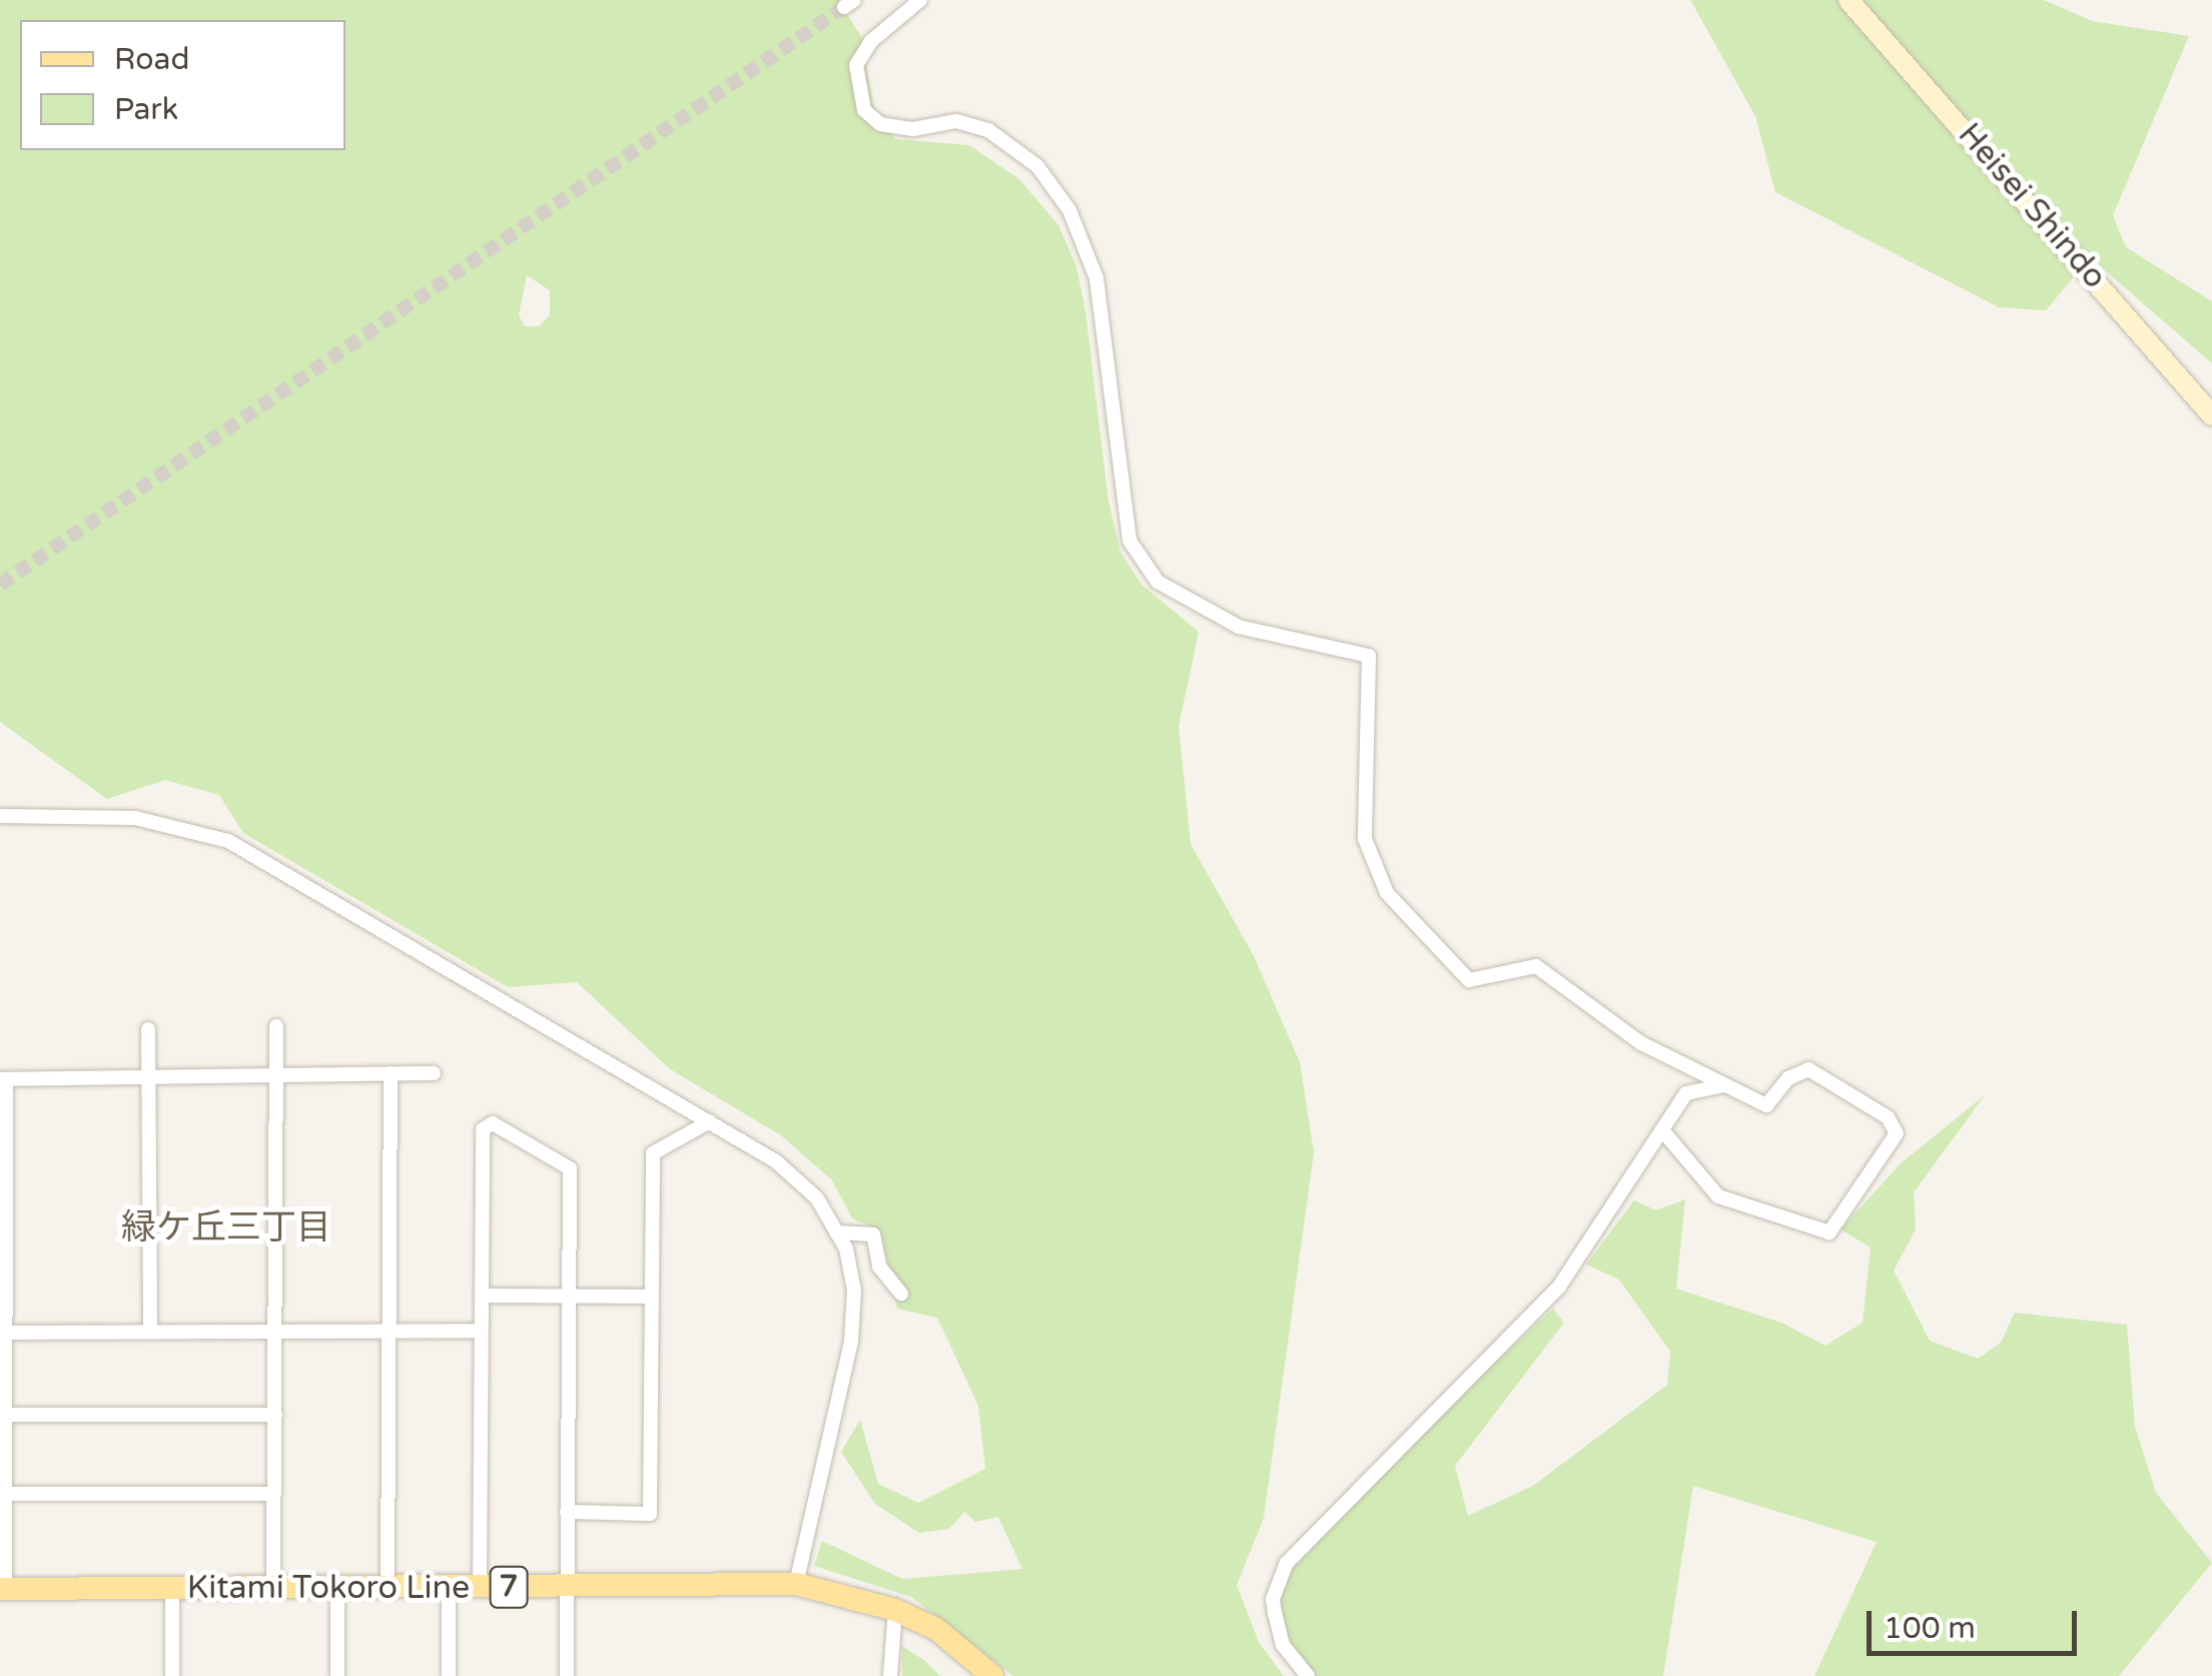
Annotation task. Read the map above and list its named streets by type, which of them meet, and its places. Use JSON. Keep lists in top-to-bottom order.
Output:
{
  "streets": {
    "main road": ["7", "Kitami Tokoro Line"],
    "street": ["Heisei Shindo"]
  },
  "districts": ["緑ケ丘三丁目"],
  "legend": ["Road", "Park"],
  "scale_bar": "100 m"
}
